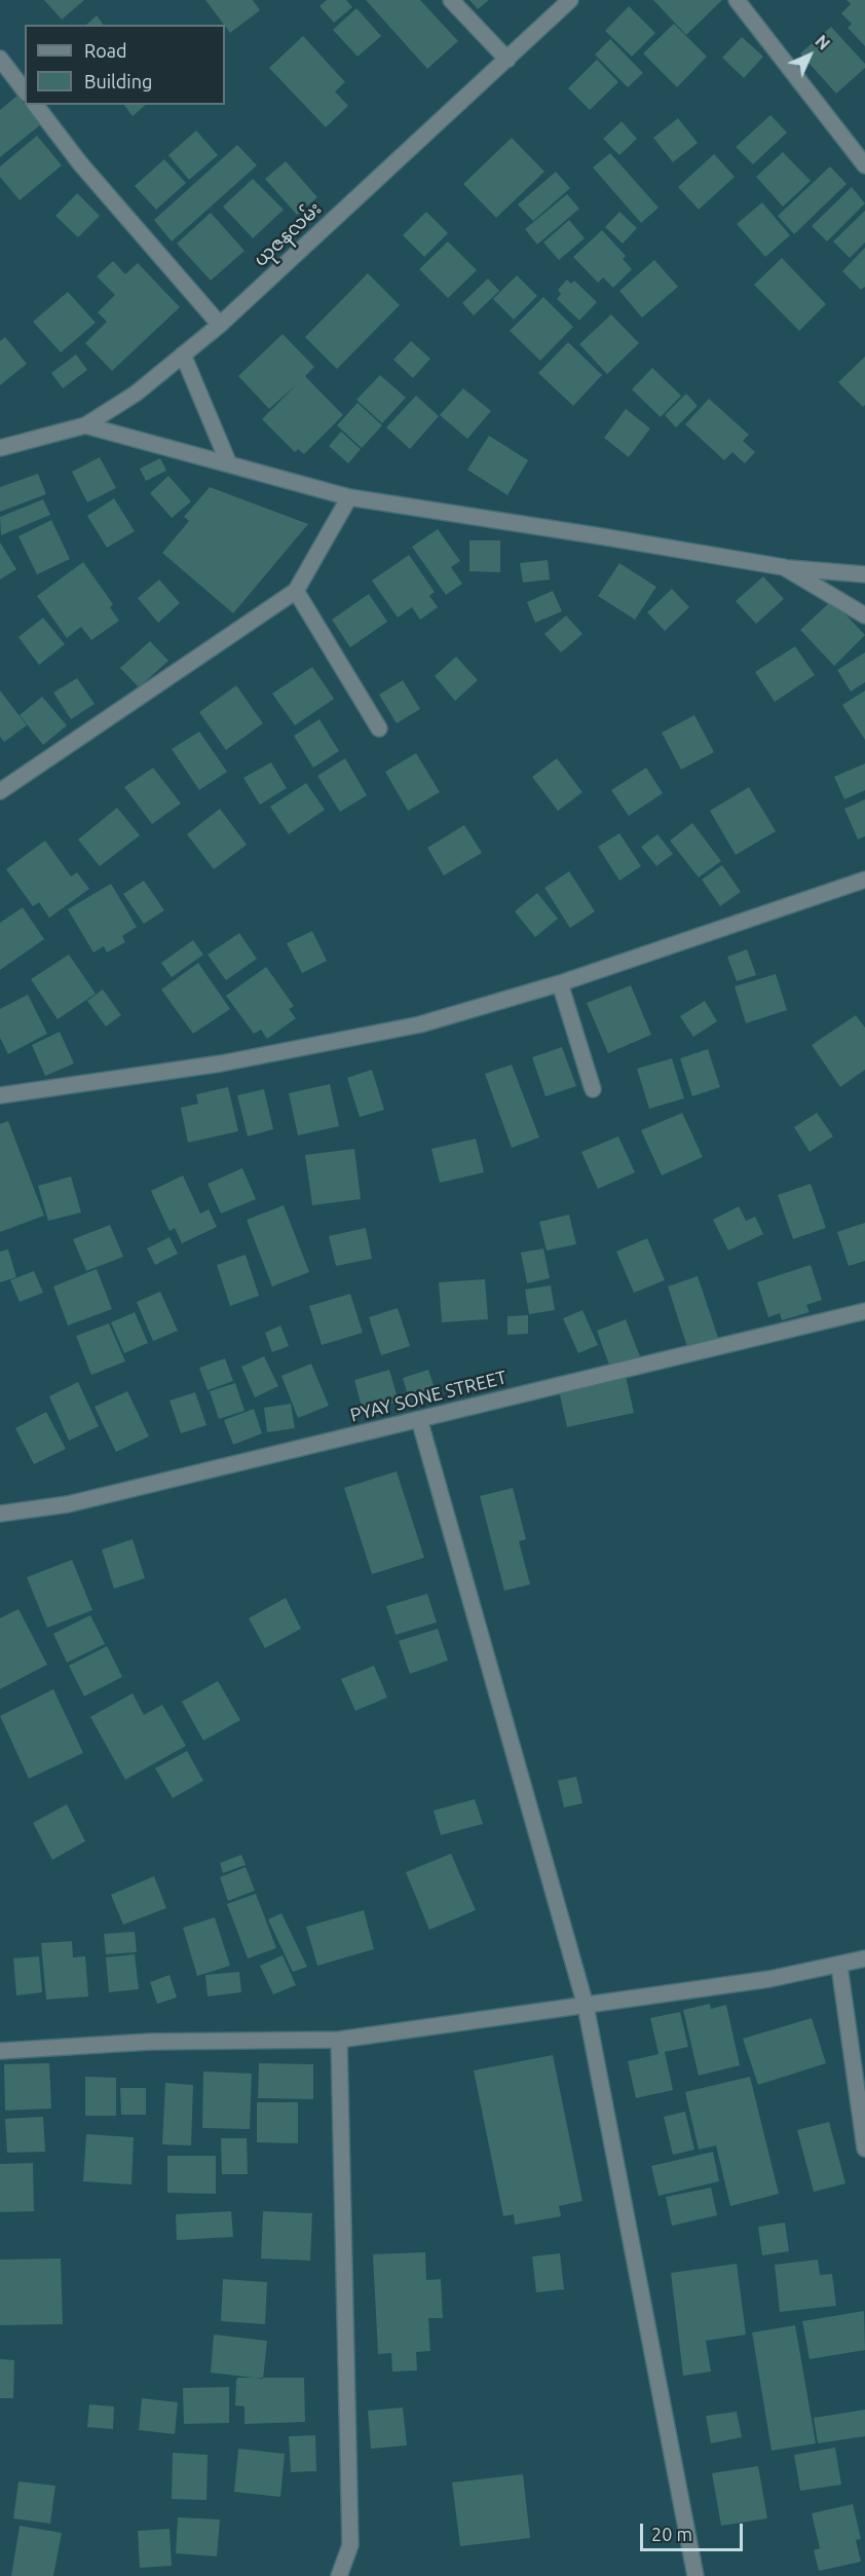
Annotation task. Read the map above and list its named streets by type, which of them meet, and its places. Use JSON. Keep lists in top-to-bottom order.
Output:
{
  "streets": {
    "street": ["ယုဇနလမ်း", "PYAY SONE STREET"]
  },
  "legend": ["Road", "Building"],
  "scale_bar": "20 m",
  "north": "top right"
}
